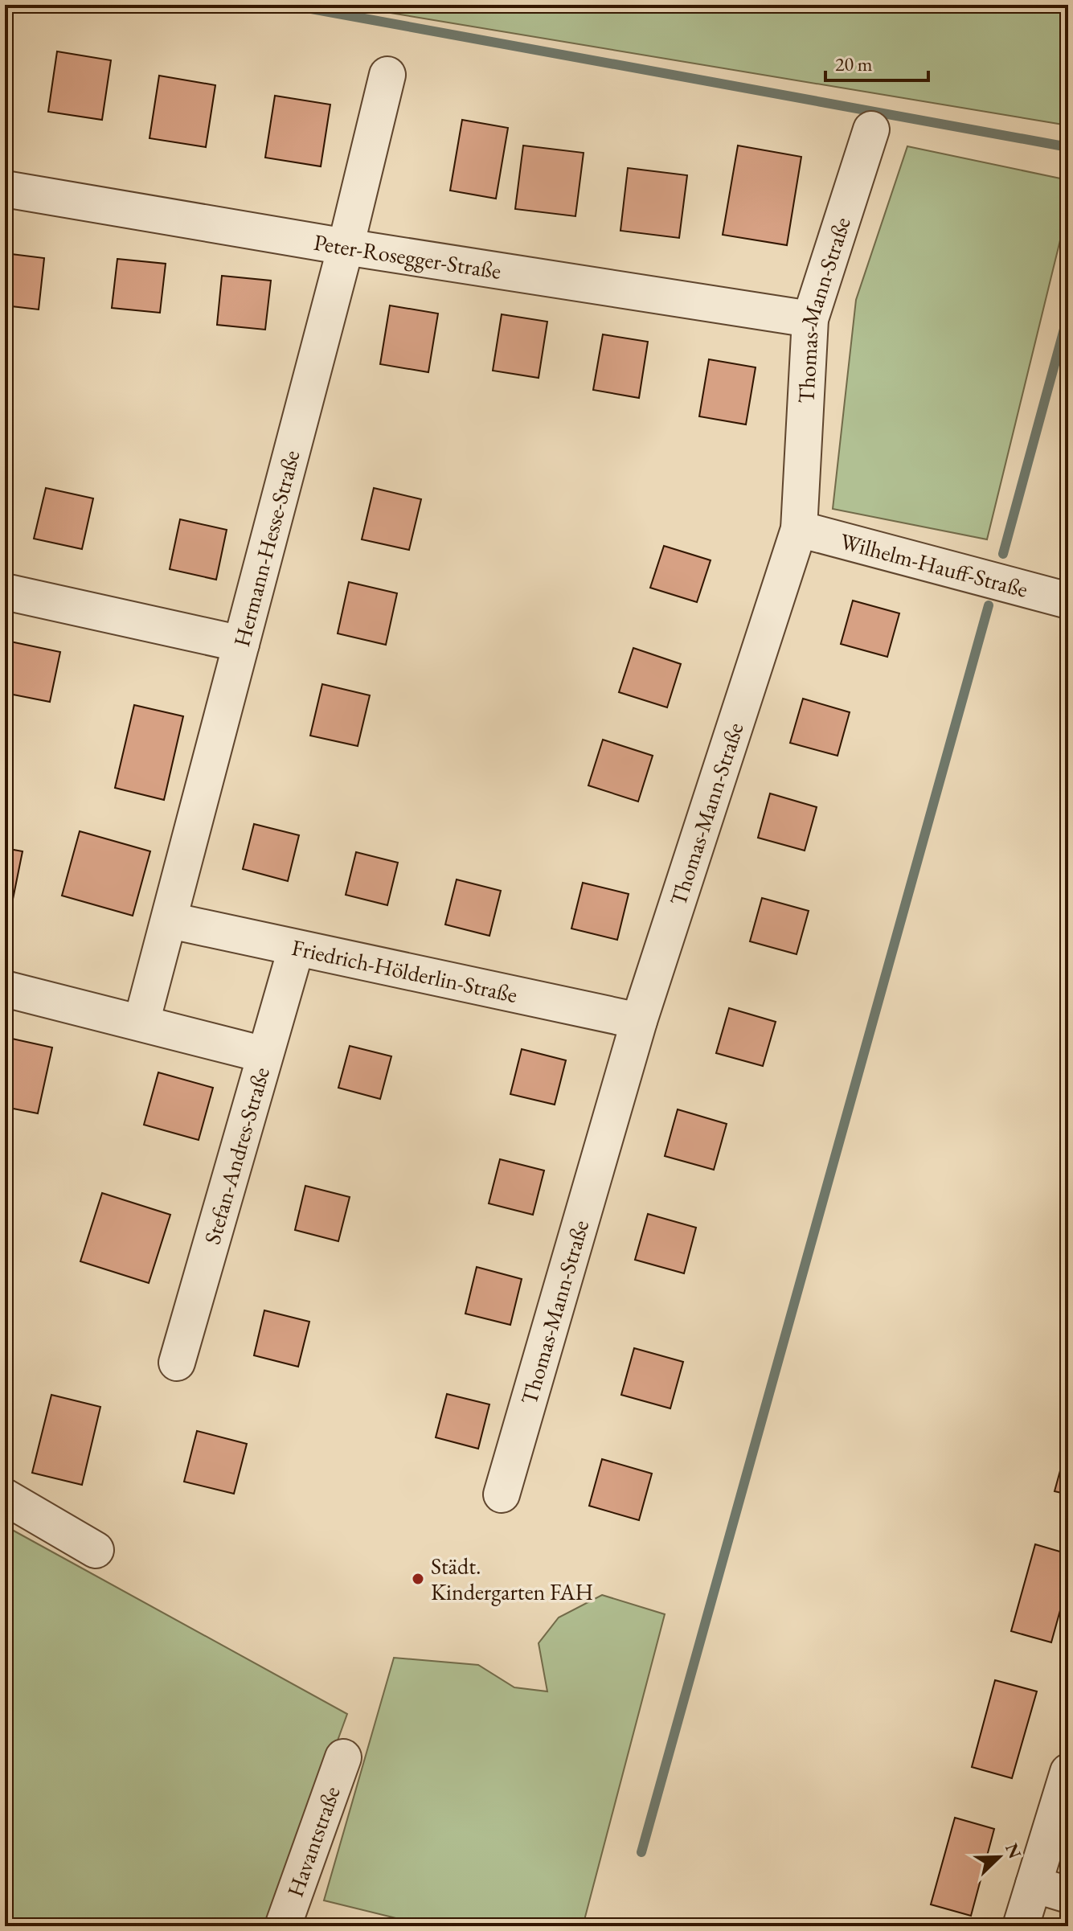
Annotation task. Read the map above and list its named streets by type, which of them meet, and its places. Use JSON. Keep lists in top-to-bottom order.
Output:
{
  "streets": {
    "street": [
      "Peter-Rosegger-Straße",
      "Thomas-Mann-Straße",
      "Hermann-Hesse-Straße",
      "Wilhelm-Hauff-Straße",
      "Friedrich-Hölderlin-Straße",
      "Stefan-Andres-Straße",
      "Havantstraße"
    ]
  },
  "crossings": [
    ["Peter-Rosegger-Straße", "Thomas-Mann-Straße"],
    ["Peter-Rosegger-Straße", "Hermann-Hesse-Straße"],
    ["Thomas-Mann-Straße", "Wilhelm-Hauff-Straße"],
    ["Thomas-Mann-Straße", "Friedrich-Hölderlin-Straße"],
    ["Hermann-Hesse-Straße", "Friedrich-Hölderlin-Straße"],
    ["Friedrich-Hölderlin-Straße", "Stefan-Andres-Straße"]
  ],
  "places": ["Städt. Kindergarten FAH"],
  "scale_bar": "20 m",
  "north": "top right"
}
